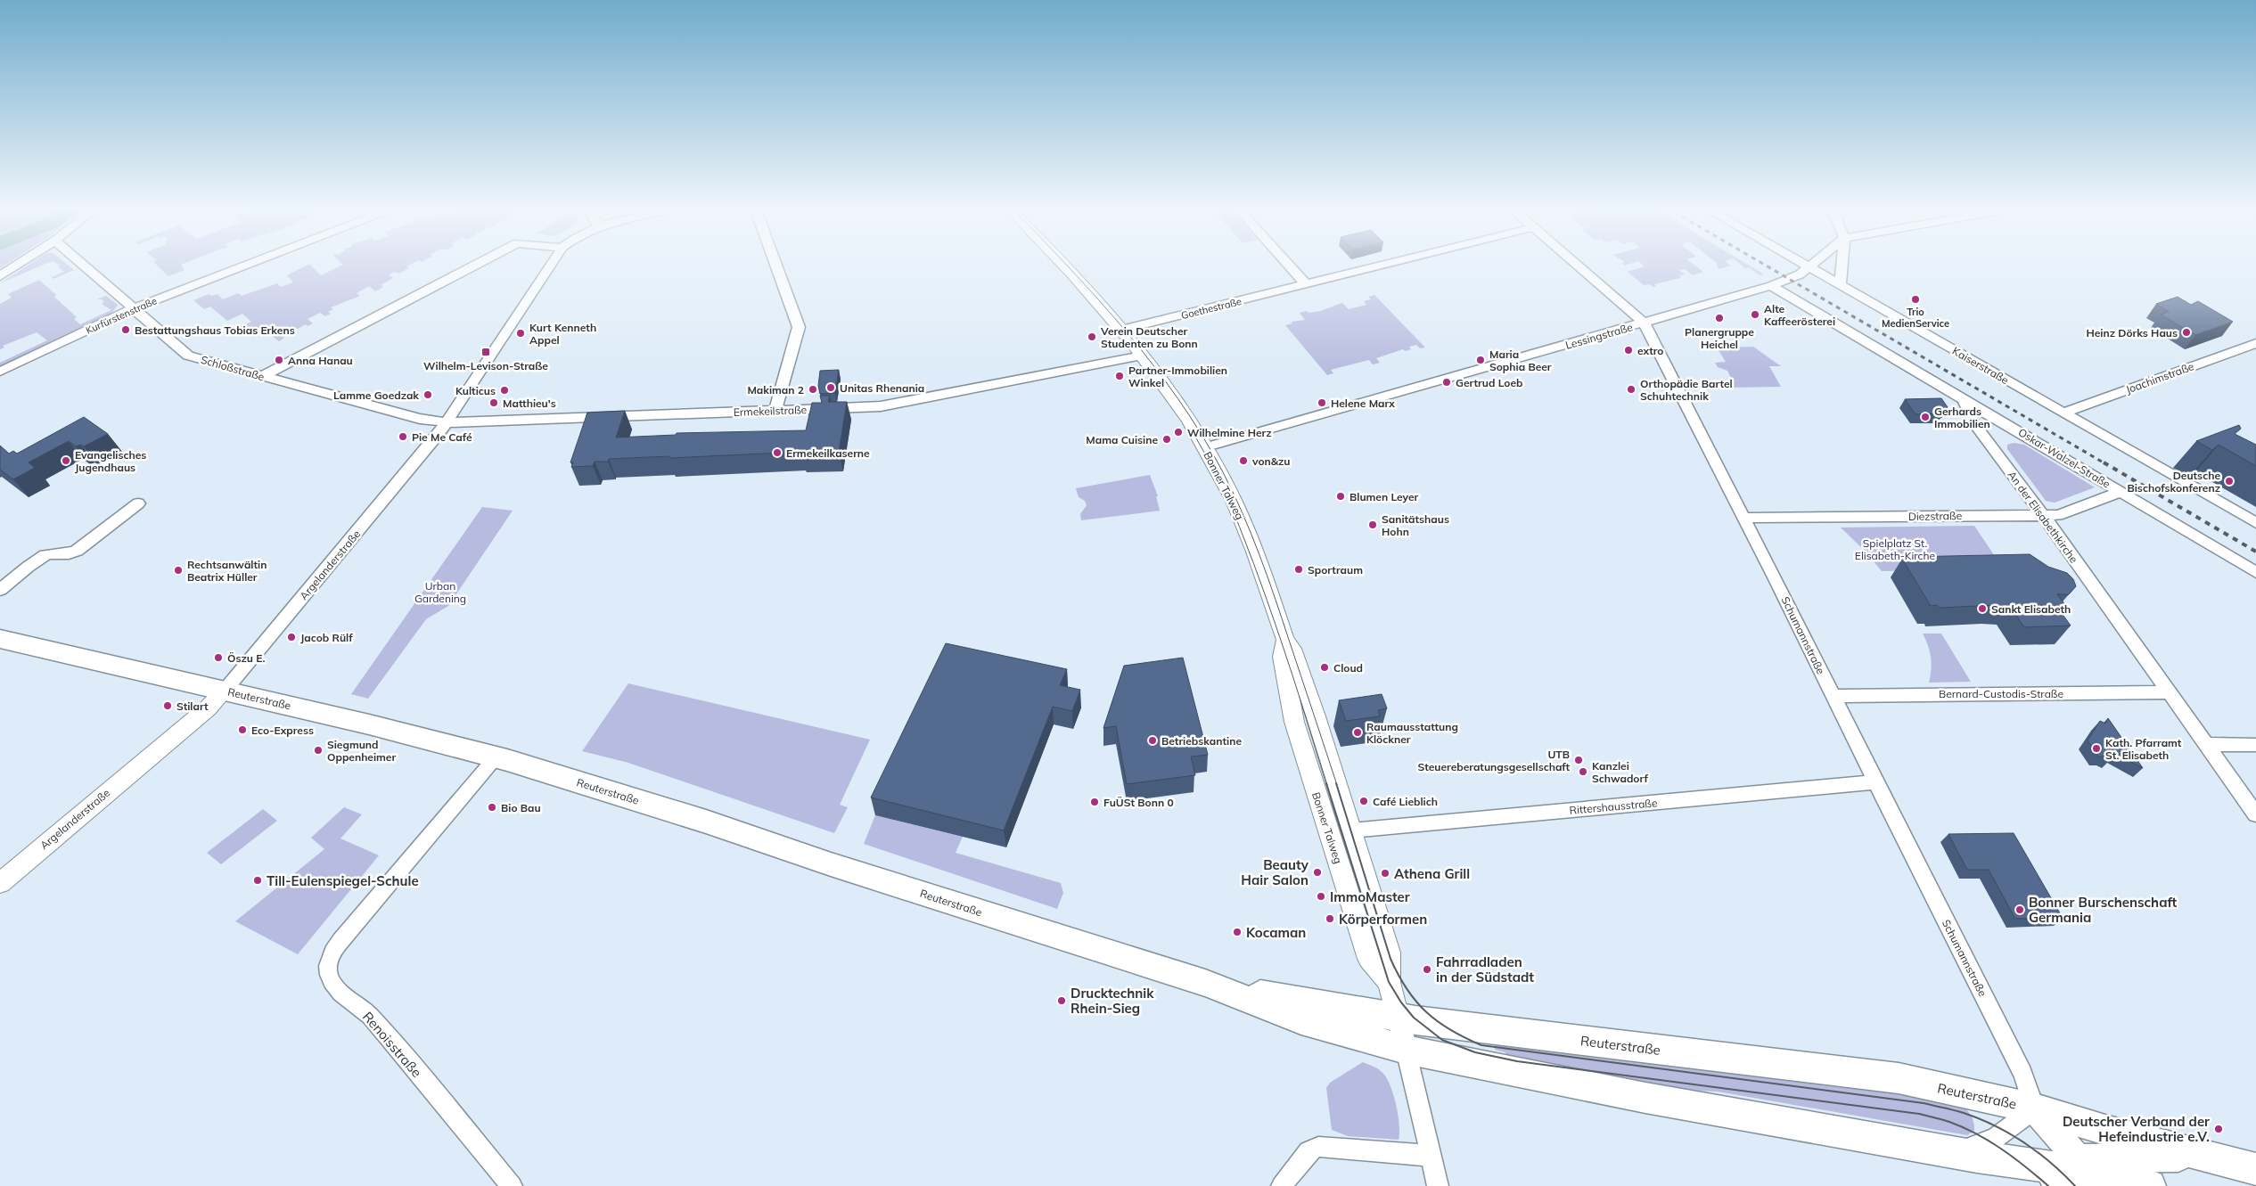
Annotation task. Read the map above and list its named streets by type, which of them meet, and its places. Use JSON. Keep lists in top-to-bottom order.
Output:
{
  "streets": {
    "main road": ["Reuterstraße"],
    "street": [
      "Goethestraße",
      "Kurfürstenstraße",
      "Lessingstraße",
      "Kaiserstraße",
      "Schloßstraße",
      "Joachimstraße",
      "Ermekeilstraße",
      "Oskar-Walzel-Straße",
      "Bonner Talweg",
      "Diezstraße",
      "An der Elisabethkirche",
      "Argelanderstraße",
      "Schumannstraße",
      "Bernard-Custodis-Straße",
      "Rittershausstraße",
      "Renoisstraße"
    ]
  },
  "crossings": [
    ["Goethestraße", "Bonner Talweg"],
    ["Kurfürstenstraße", "Schloßstraße"],
    ["Lessingstraße", "Kaiserstraße"],
    ["Lessingstraße", "Bonner Talweg"],
    ["Lessingstraße", "Schumannstraße"],
    ["Kaiserstraße", "Joachimstraße"],
    ["Schloßstraße", "Ermekeilstraße"],
    ["Schloßstraße", "Argelanderstraße"],
    ["Ermekeilstraße", "Bonner Talweg"],
    ["Ermekeilstraße", "Argelanderstraße"],
    ["Oskar-Walzel-Straße", "Diezstraße"],
    ["Oskar-Walzel-Straße", "An der Elisabethkirche"],
    ["Bonner Talweg", "Reuterstraße"],
    ["Bonner Talweg", "Rittershausstraße"],
    ["Diezstraße", "An der Elisabethkirche"],
    ["Diezstraße", "Schumannstraße"],
    ["An der Elisabethkirche", "Bernard-Custodis-Straße"],
    ["Argelanderstraße", "Reuterstraße"],
    ["Schumannstraße", "Bernard-Custodis-Straße"],
    ["Schumannstraße", "Reuterstraße"],
    ["Schumannstraße", "Rittershausstraße"],
    ["Reuterstraße", "Renoisstraße"]
  ],
  "parks": ["Spielplatz St. Elisabeth-Kirche", "Urban Gardening"],
  "places": {
    "other": [
      "Trio MedienService",
      "Alte Kaffeerösterei",
      "Planergruppe Heichel",
      "Bestattungshaus Tobias Erkens",
      "Heinz Dörks Haus",
      "Kurt Kenneth Appel",
      "Verein Deutscher Studenten zu Bonn",
      "extro",
      "Anna Hanau",
      "Maria Sophia Beer",
      "Partner-Immobilien Winkel",
      "Gertrud Loeb",
      "Unitas Rhenania",
      "Makiman 2",
      "Orthopädie Bartel Schuhtechnik",
      "Kulticus",
      "Lamme Goedzak",
      "Matthieu's",
      "Helene Marx",
      "Gerhards Immobilien",
      "Wilhelmine Herz",
      "Pie Me Café",
      "Mama Cuisine",
      "Ermekeilkaserne",
      "Evangelisches Jugendhaus",
      "von&zu",
      "Deutsche Bischofskonferenz",
      "Blumen Leyer",
      "Sanitätshaus Hohn",
      "Sportraum",
      "Rechtsanwältin Beatrix Hüller",
      "Sankt Elisabeth",
      "Jacob Rülf",
      "Öszu E.",
      "Cloud",
      "Stilart",
      "Eco-Express",
      "Raumausstattung Klöckner",
      "Betriebskantine",
      "Kath. Pfarramt St. Elisabeth",
      "Siegmund Oppenheimer",
      "UTB Steuereberatungsgesellschaft",
      "Kanzlei Schwadorf",
      "Café Lieblich",
      "FuÜSt Bonn 0",
      "Bio Bau",
      "Beauty Hair Salon",
      "Athena Grill",
      "Till-Eulenspiegel-Schule",
      "ImmoMaster",
      "Bonner Burschenschaft Germania",
      "Körperformen",
      "Kocaman",
      "Fahrradladen in der Südstadt",
      "Drucktechnik Rhein-Sieg",
      "Deutscher Verband der Hefeindustrie e.V."
    ],
    "transit": ["Wilhelm-Levison-Straße"]
  }
}
